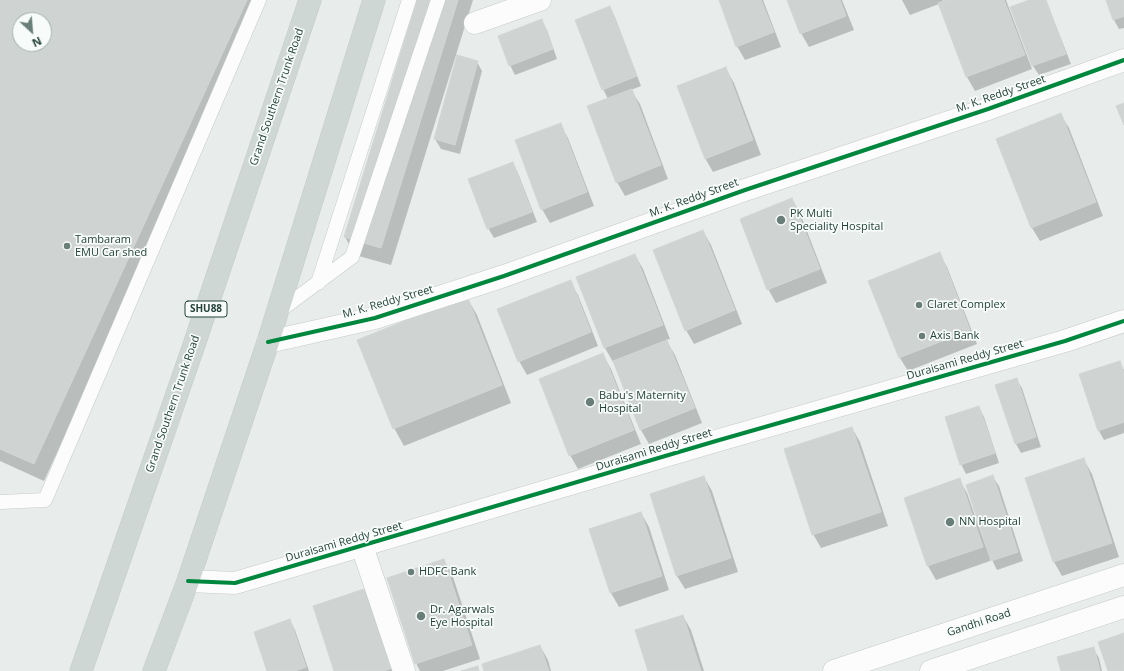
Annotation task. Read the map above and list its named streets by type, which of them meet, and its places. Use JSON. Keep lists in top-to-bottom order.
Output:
{
  "streets": {
    "main road": ["Grand Southern Trunk Road", "SHU88"],
    "street": ["M. K. Reddy Street", "Duraisami Reddy Street", "Gandhi Road"]
  },
  "places": [
    "PK Multi Speciality Hospital",
    "Tambaram EMU Car shed",
    "Claret Complex",
    "Axis Bank",
    "Babu's Maternity Hospital",
    "NN Hospital",
    "HDFC Bank",
    "Dr. Agarwals Eye Hospital"
  ],
  "north": "bottom right"
}
